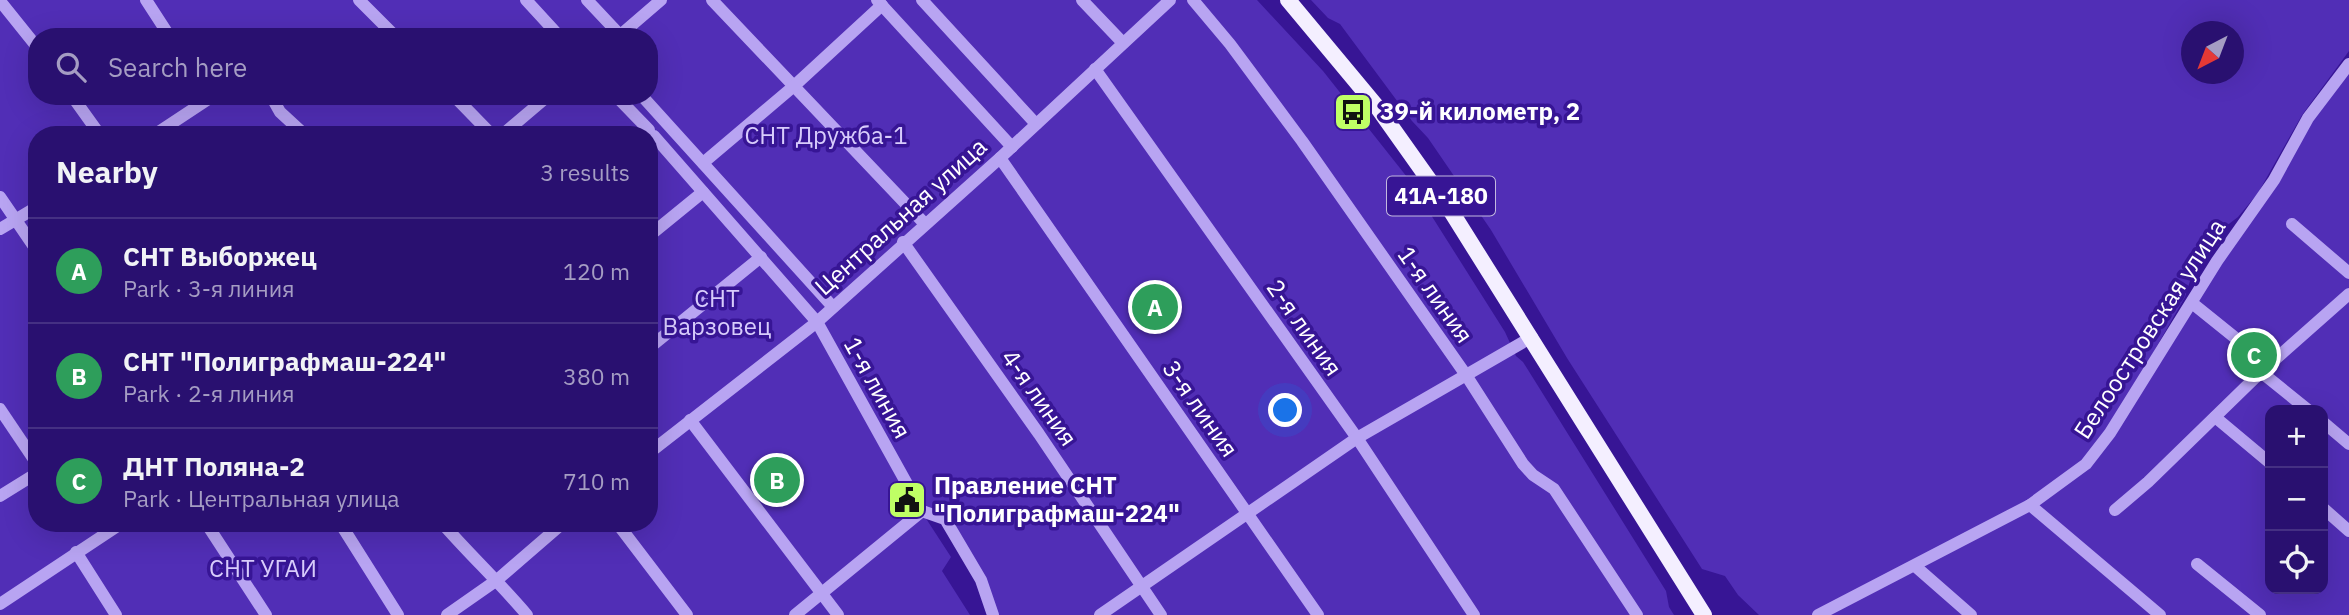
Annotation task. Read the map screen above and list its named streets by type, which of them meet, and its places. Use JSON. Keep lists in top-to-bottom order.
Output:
{
  "streets": {
    "main road": ["41А-180"],
    "street": [
      "Центральная улица",
      "1-я линия",
      "2-я линия",
      "Белоостровская улица",
      "4-я линия",
      "3-я линия"
    ]
  },
  "crossings": [
    ["Центральная улица", "1-я линия"],
    ["Центральная улица", "2-я линия"],
    ["Центральная улица", "4-я линия"],
    ["Центральная улица", "3-я линия"]
  ],
  "parks": ["СНТ Дружба-1", "СНТ Варзовец", "СНТ УГАИ"],
  "places": {
    "bus stop": ["39-й километр, 2"],
    "public building": ["Правление СНТ \"Полиграфмаш-224\""]
  },
  "north": "bottom left",
  "page": {
    "search": "Search here",
    "heading": ["Nearby", "3 results"],
    "list": [
      {
        "mark": "A",
        "name": "СНТ Выборжец",
        "note": "Park · 3-я линия",
        "value": "120 m"
      },
      {
        "mark": "B",
        "name": "СНТ \"Полиграфмаш-224\"",
        "note": "Park · 2-я линия",
        "value": "380 m"
      },
      {
        "mark": "C",
        "name": "ДНТ Поляна-2",
        "note": "Park · Центральная улица",
        "value": "710 m"
      }
    ],
    "pins": ["A", "C", "B"],
    "map_buttons": ["+", "−"]
  }
}
